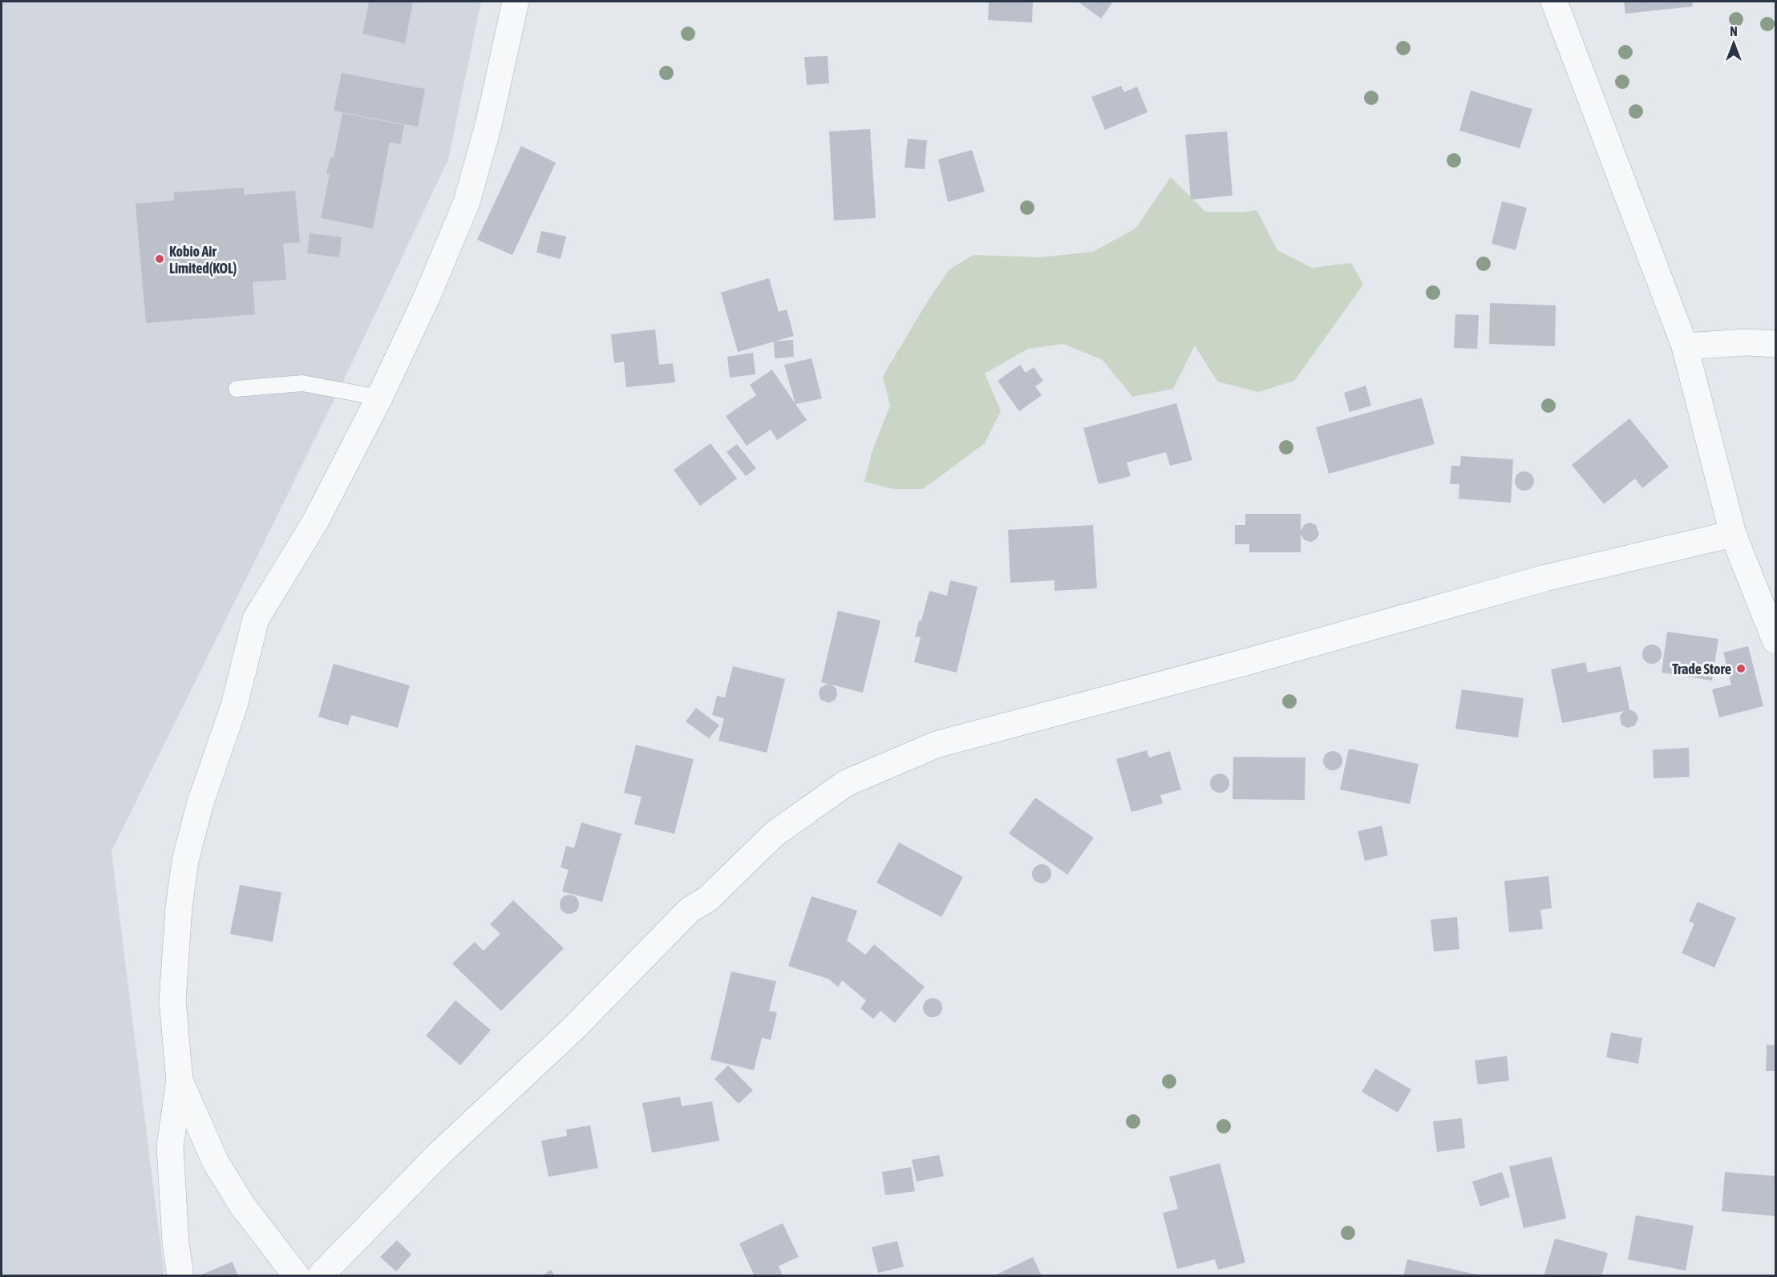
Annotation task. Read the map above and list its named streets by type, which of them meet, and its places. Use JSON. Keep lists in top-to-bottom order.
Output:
{
  "places": ["Kobio Air Limited(KOL)", "Trade Store"],
  "north": "top"
}
